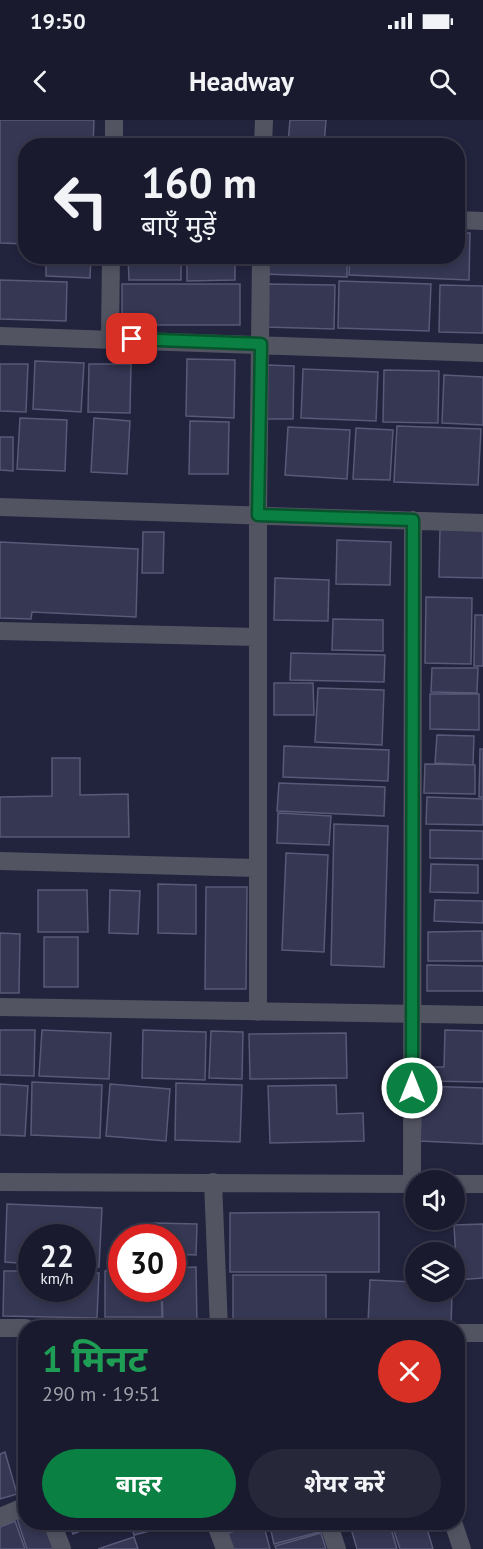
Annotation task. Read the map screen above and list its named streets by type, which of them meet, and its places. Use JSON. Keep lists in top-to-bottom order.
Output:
{
  "page": {
    "status": "19:50",
    "header": "Headway",
    "turn": ["160 m", "बाएँ मुड़ें"],
    "speed": "22 km/h",
    "limit": "30",
    "heading": ["1 मिनट", "290 m · 19:51"],
    "buttons": ["बाहर", "शेयर करें"]
  }
}
